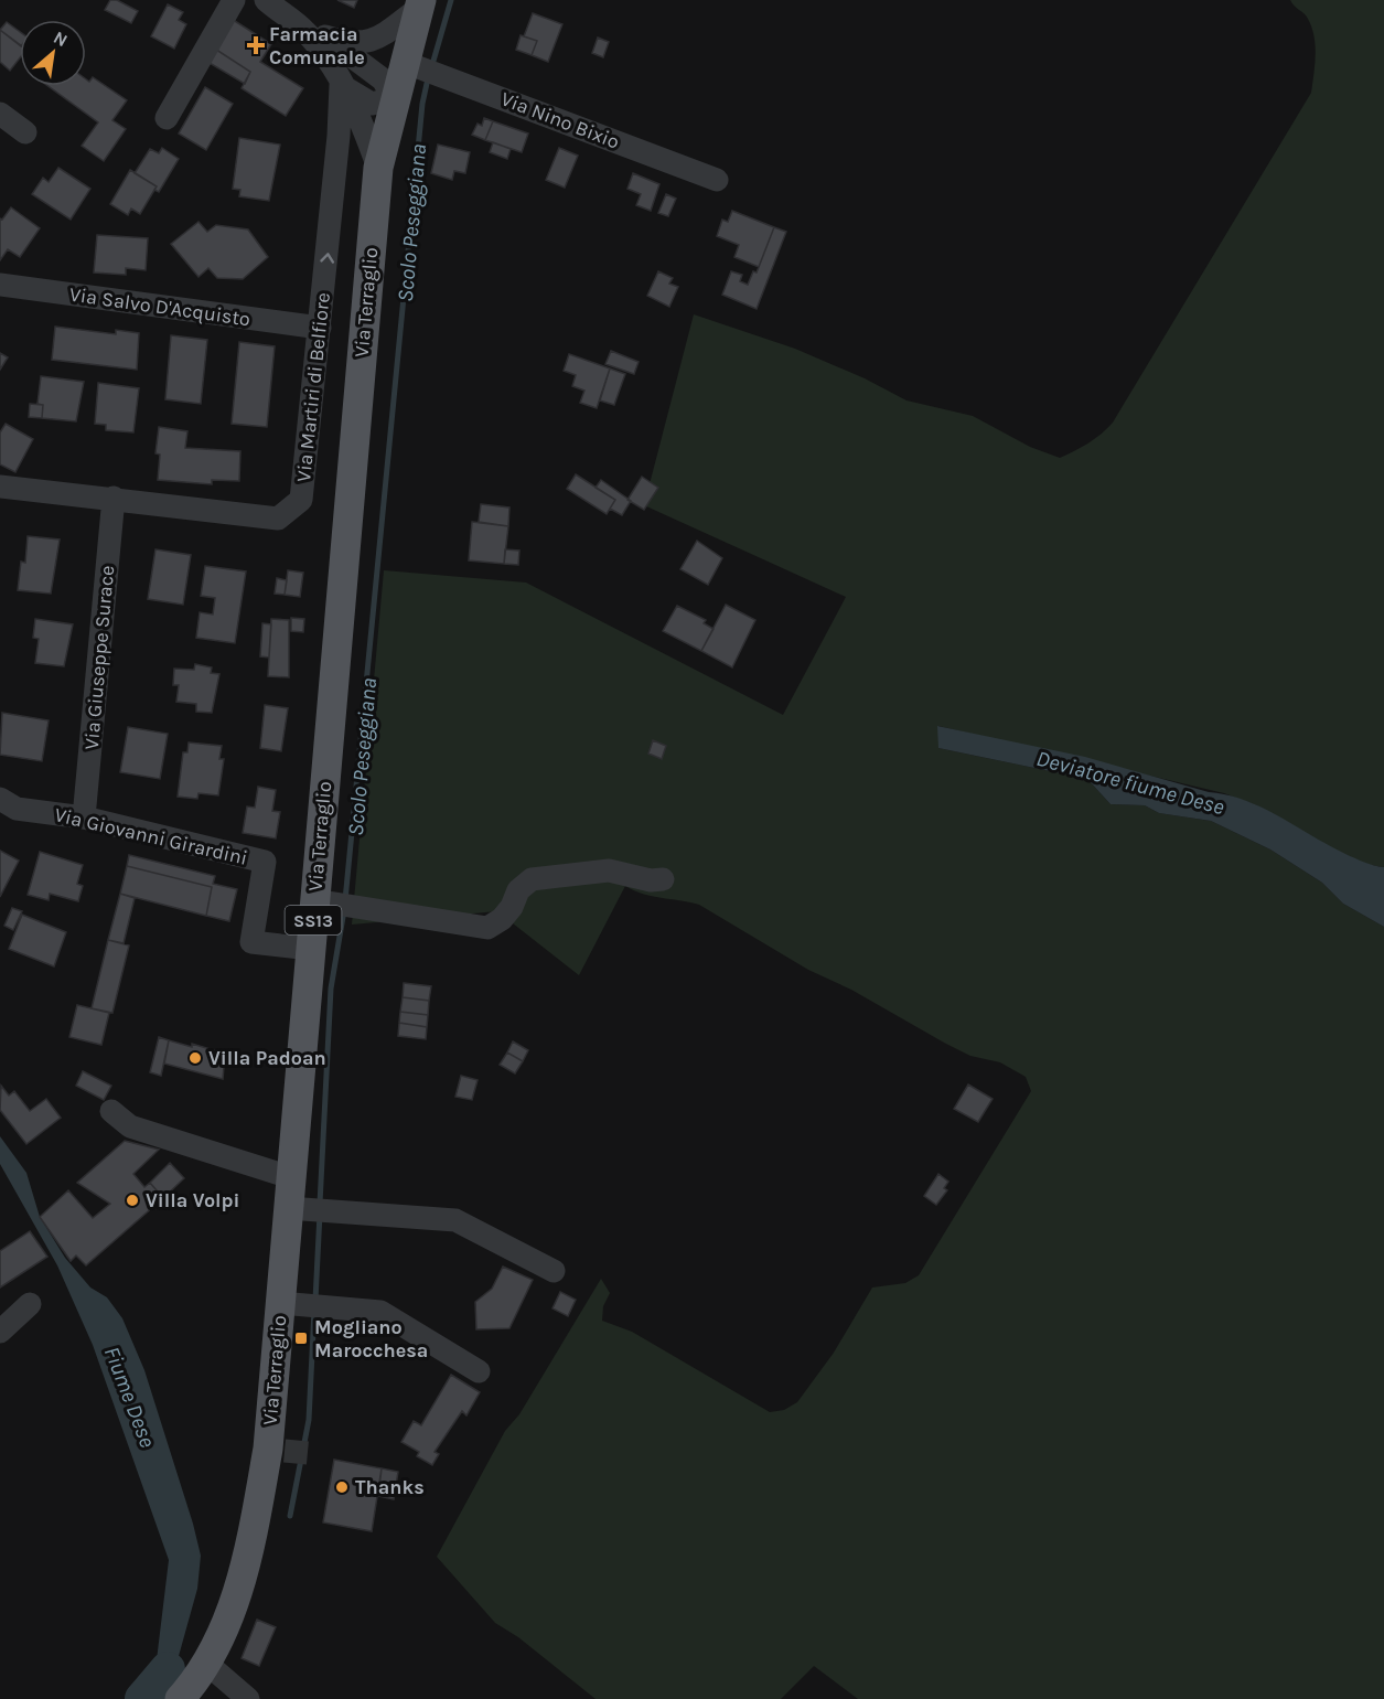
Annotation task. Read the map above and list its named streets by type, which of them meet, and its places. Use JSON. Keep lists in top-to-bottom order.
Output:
{
  "streets": {
    "main road": ["Via Terraglio", "SS13"],
    "street": [
      "Via Nino Bixio",
      "Via Salvo D'Acquisto",
      "Via Martiri di Belfiore",
      "Via Giuseppe Surace",
      "Via Giovanni Girardini"
    ]
  },
  "crossings": [
    ["Via Nino Bixio", "Via Terraglio"],
    ["Via Terraglio", "Via Giovanni Girardini"],
    ["Via Salvo D'Acquisto", "Via Martiri di Belfiore"],
    ["Via Martiri di Belfiore", "Via Giuseppe Surace"],
    ["Via Giuseppe Surace", "Via Giovanni Girardini"]
  ],
  "water": ["Scolo Peseggiana", "Deviatore fiume Dese", "Fiume Dese"],
  "places": {
    "health": ["Farmacia Comunale"],
    "other": ["Villa Padoan", "Villa Volpi", "Thanks"],
    "transit": ["Mogliano Marocchesa"]
  },
  "north": "top right"
}
